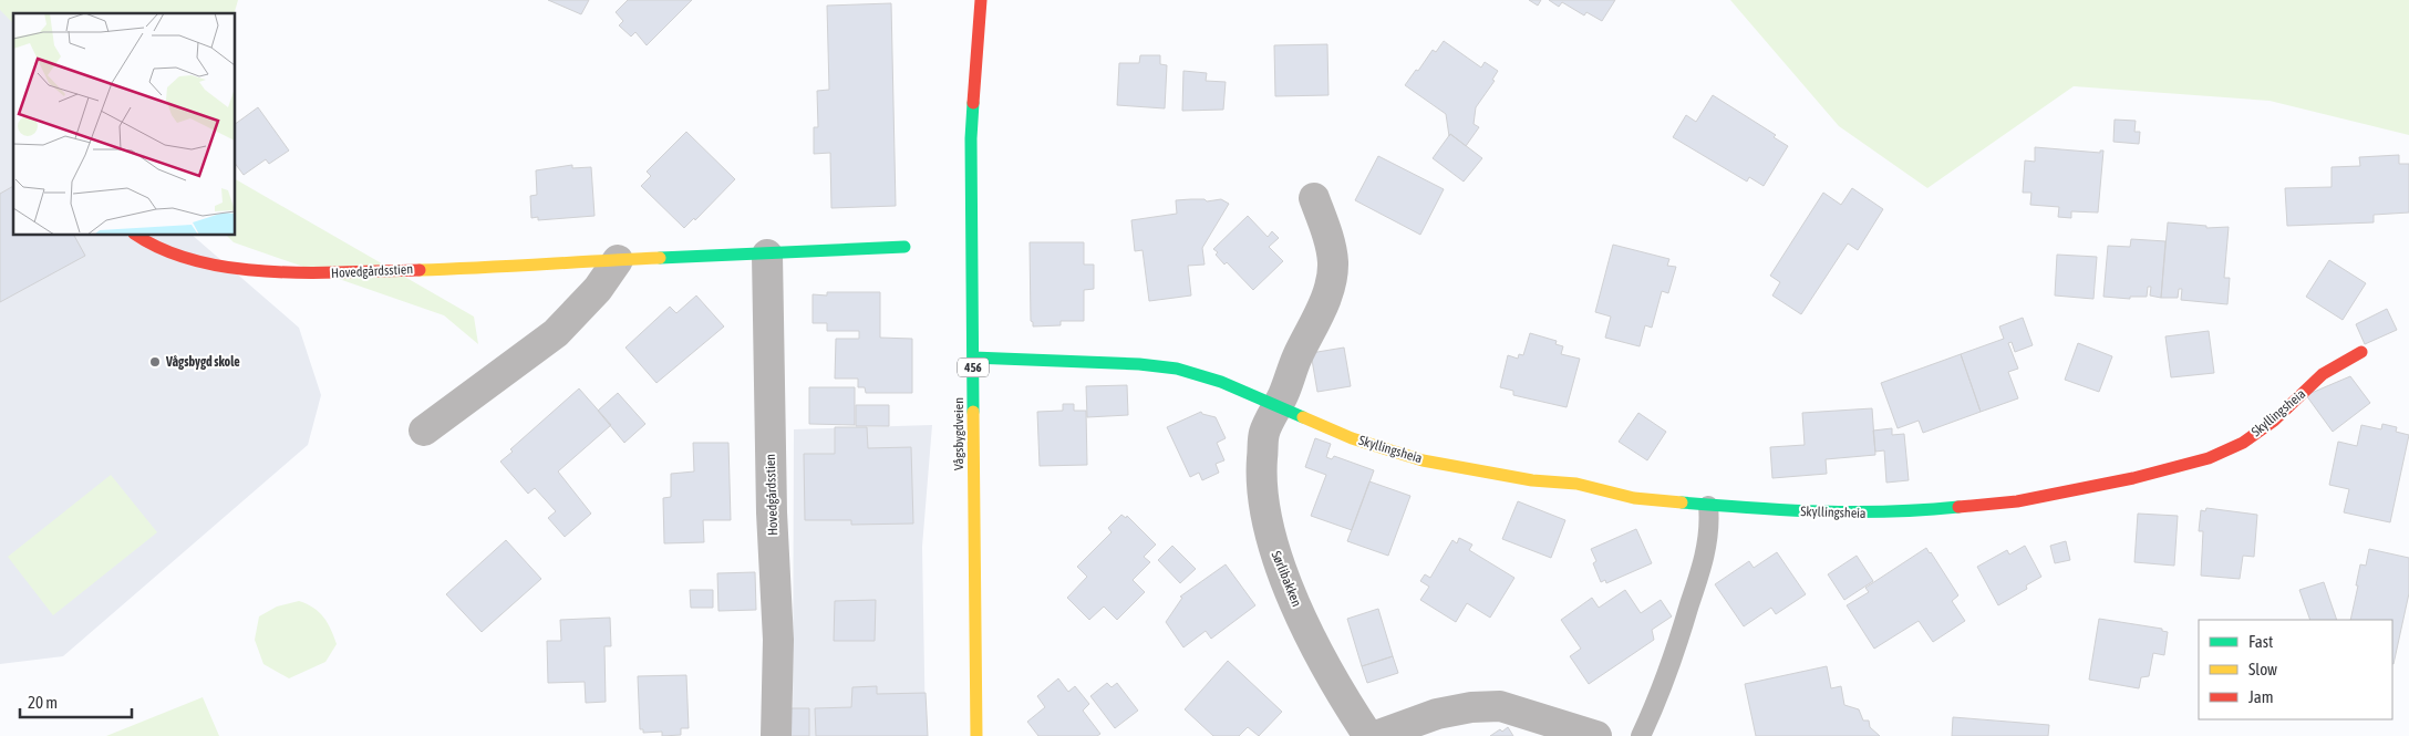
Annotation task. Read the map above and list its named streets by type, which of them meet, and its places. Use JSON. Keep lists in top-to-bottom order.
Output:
{
  "streets": {
    "street": [
      "Hovedgårdsstien",
      "456",
      "Skyllingsheia",
      "Vågsbygdveien",
      "Sørlibakken"
    ]
  },
  "crossings": [
    ["Skyllingsheia", "Vågsbygdveien"],
    ["Skyllingsheia", "Sørlibakken"]
  ],
  "places": ["Vågsbygd skole"],
  "legend": ["Fast", "Slow", "Jam"],
  "scale_bar": "20 m"
}
